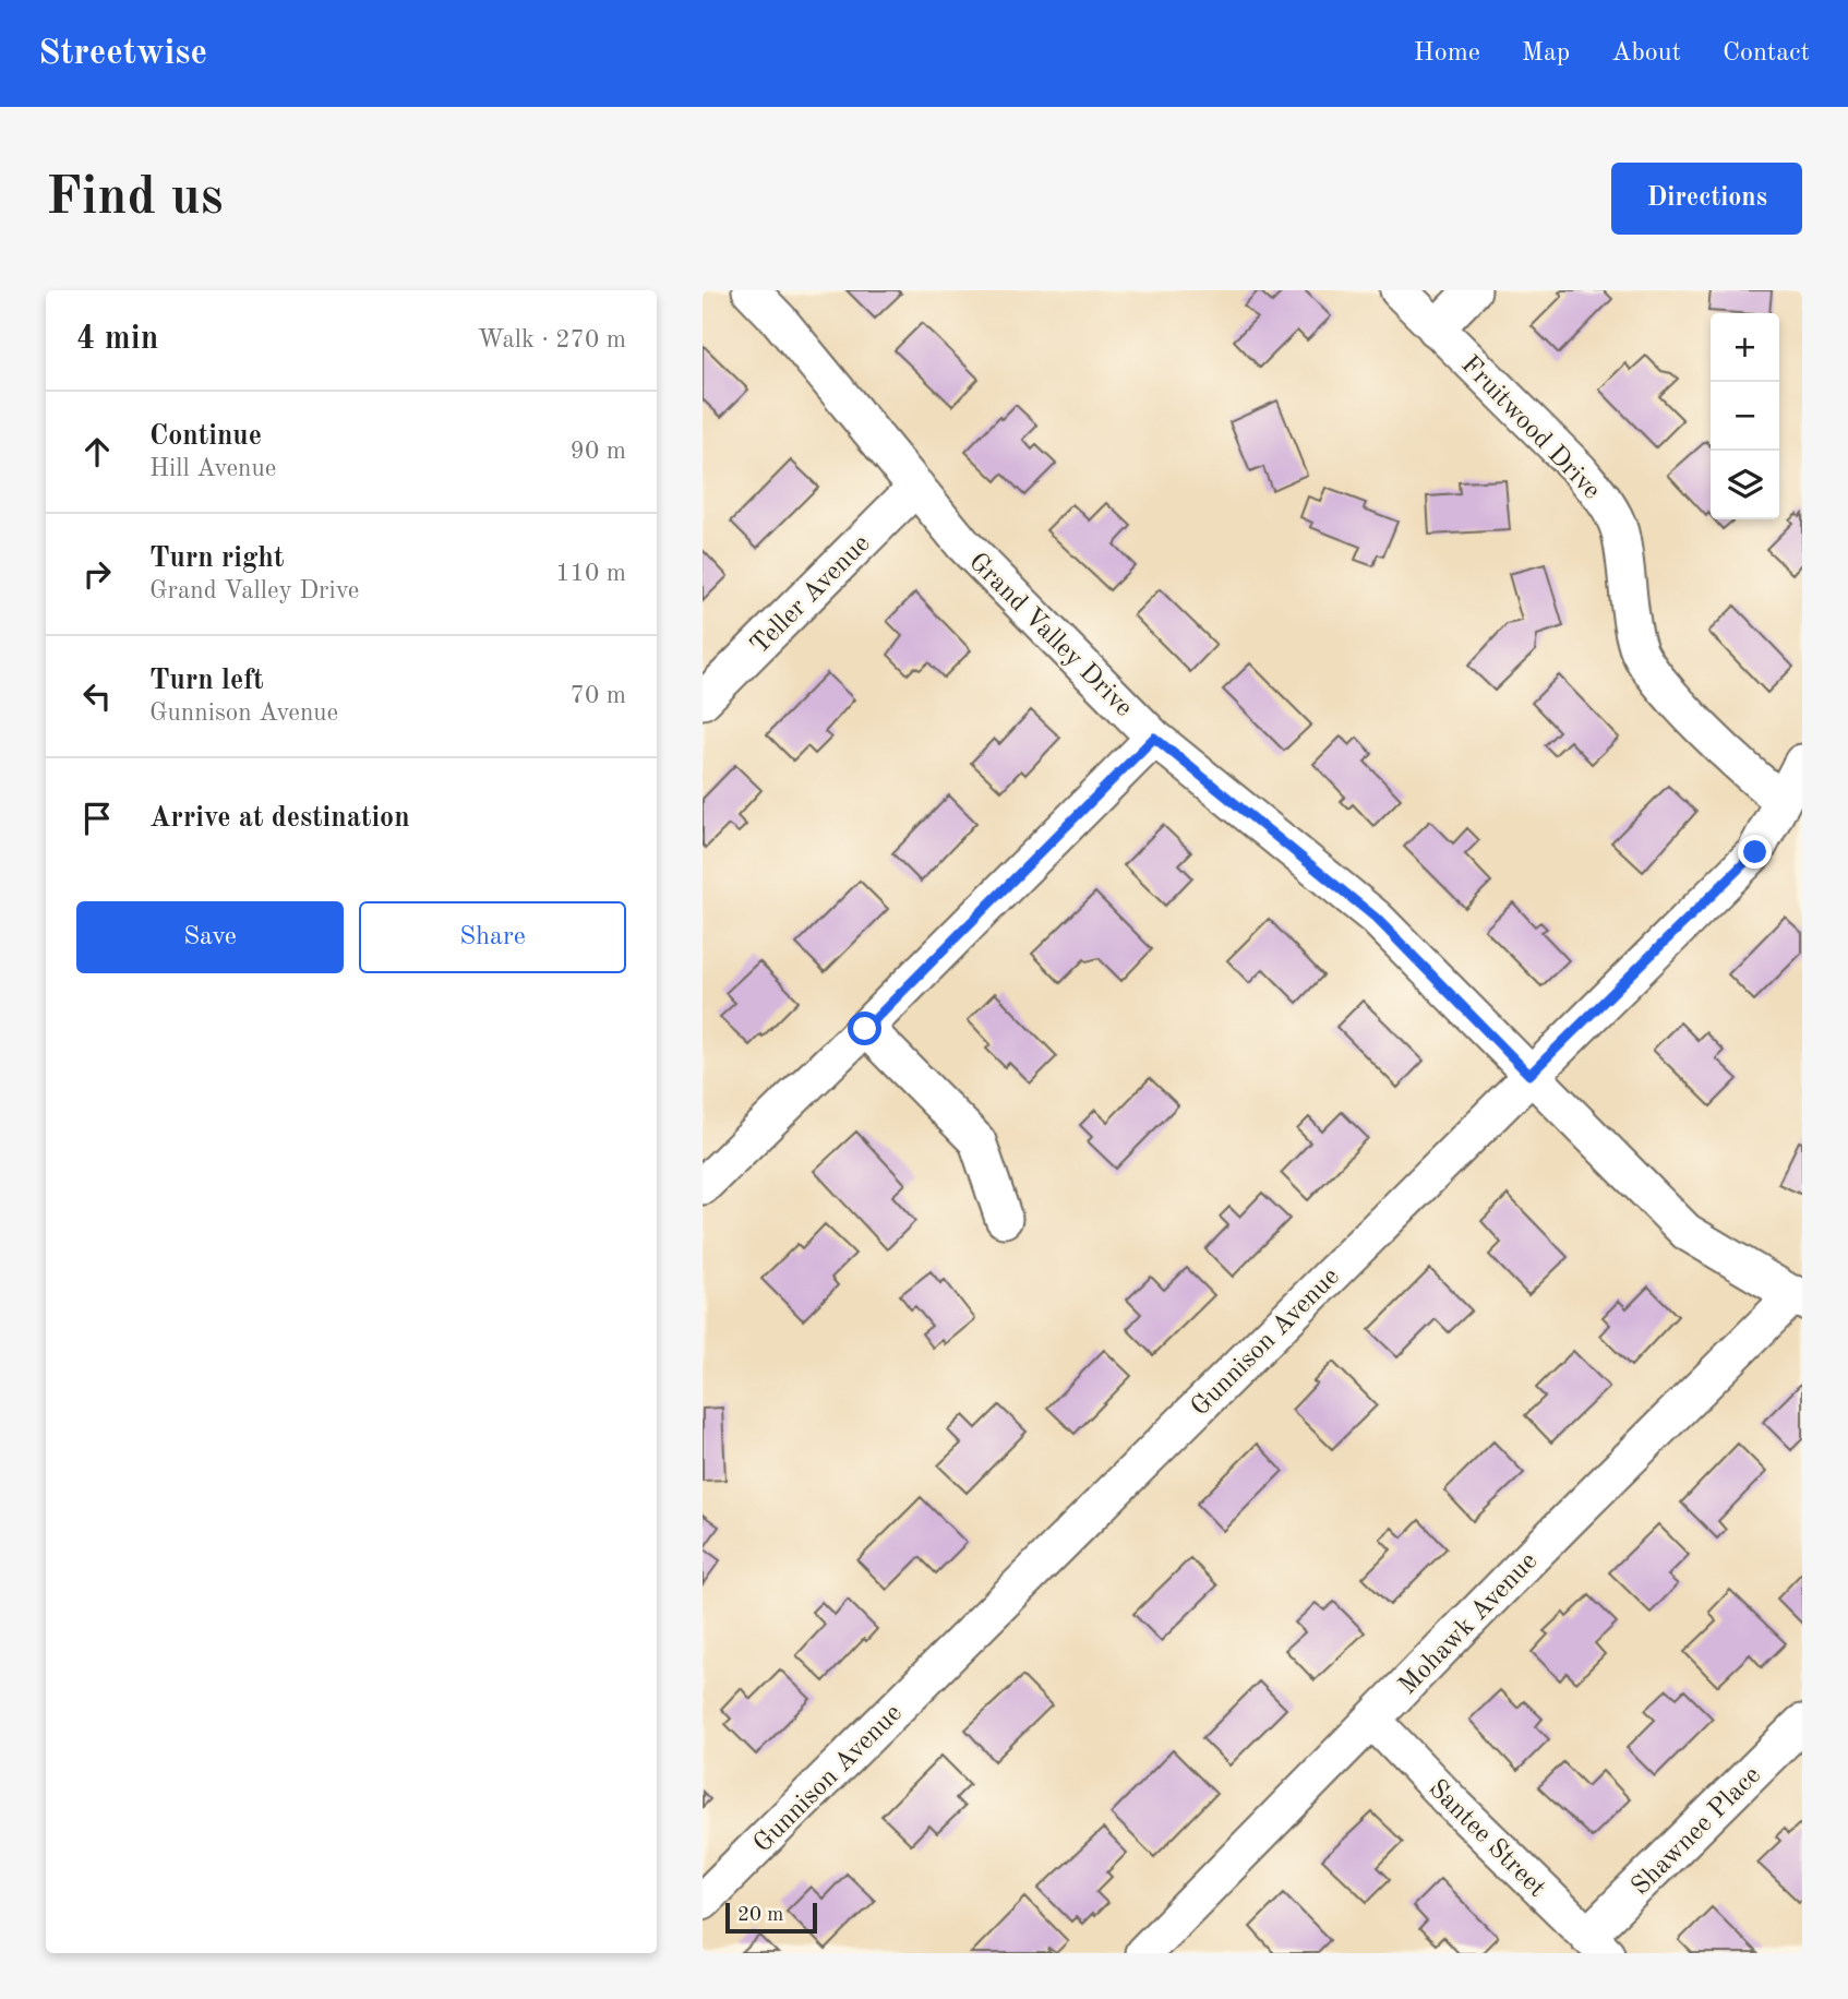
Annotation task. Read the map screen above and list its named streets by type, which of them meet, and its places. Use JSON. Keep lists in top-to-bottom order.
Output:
{
  "streets": {
    "street": [
      "Fruitwood Drive",
      "Teller Avenue",
      "Grand Valley Drive",
      "Gunnison Avenue",
      "Mohawk Avenue",
      "Shawnee Place",
      "Santee Street"
    ]
  },
  "crossings": [
    ["Fruitwood Drive", "Gunnison Avenue"],
    ["Teller Avenue", "Grand Valley Drive"],
    ["Grand Valley Drive", "Gunnison Avenue"],
    ["Grand Valley Drive", "Mohawk Avenue"],
    ["Mohawk Avenue", "Santee Street"],
    ["Shawnee Place", "Santee Street"]
  ],
  "scale_bar": "20 m",
  "page": {
    "header": "Streetwise",
    "nav": [
      "Home",
      "Map",
      "About",
      "Contact"
    ],
    "buttons": [
      "Directions",
      ["Save", "Share"]
    ],
    "title": "Find us",
    "heading": ["4 min", "Walk · 270 m"],
    "map_buttons": ["+", "−"],
    "list": [
      ["Continue", "Hill Avenue", "90 m"],
      ["Turn right", "Grand Valley Drive", "110 m"],
      ["Turn left", "Gunnison Avenue", "70 m"],
      "Arrive at destination"
    ],
    "scale": "20 m"
  }
}
